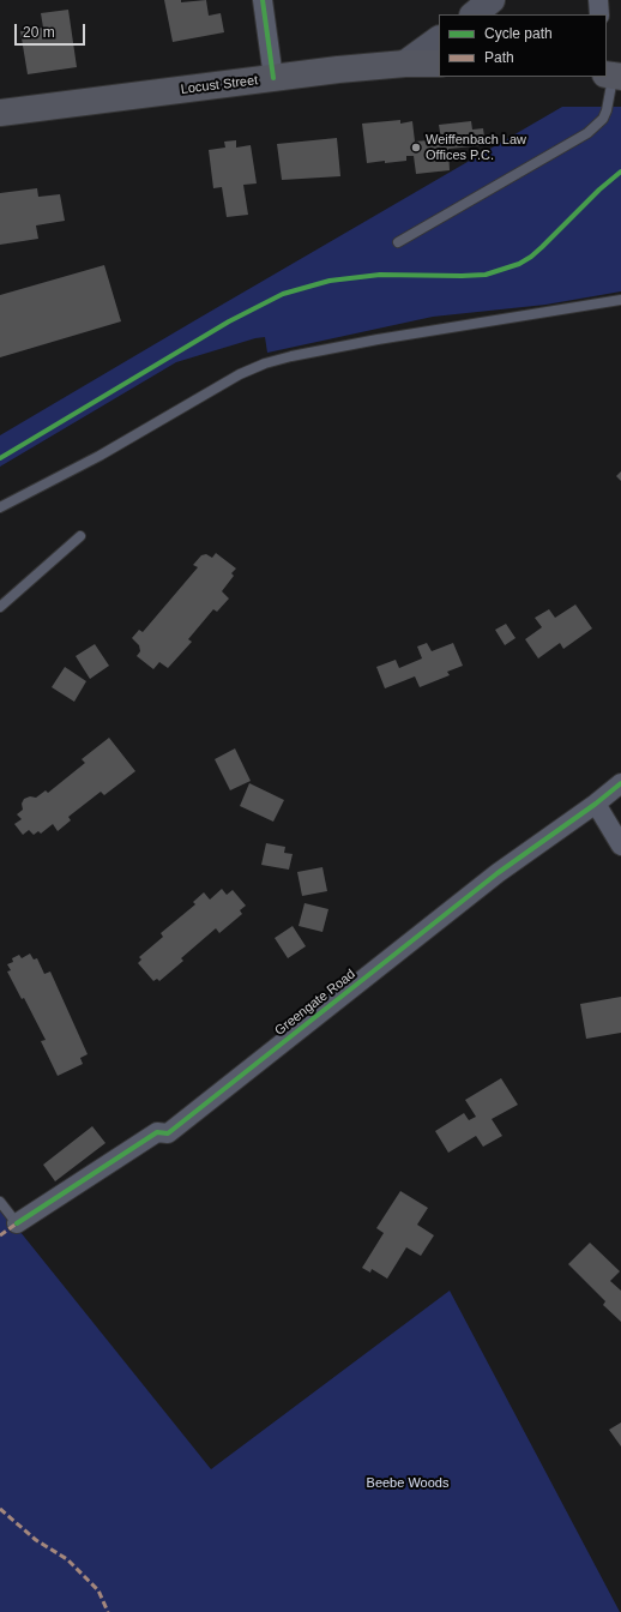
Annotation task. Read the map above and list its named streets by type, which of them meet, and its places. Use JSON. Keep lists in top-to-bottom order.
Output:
{
  "streets": {
    "highway": ["Locust Street"],
    "street": ["Greengate Road"]
  },
  "parks": ["Beebe Woods"],
  "places": ["Weiffenbach Law Offices P.C."],
  "legend": ["Cycle path", "Path"],
  "scale_bar": "20 m"
}
